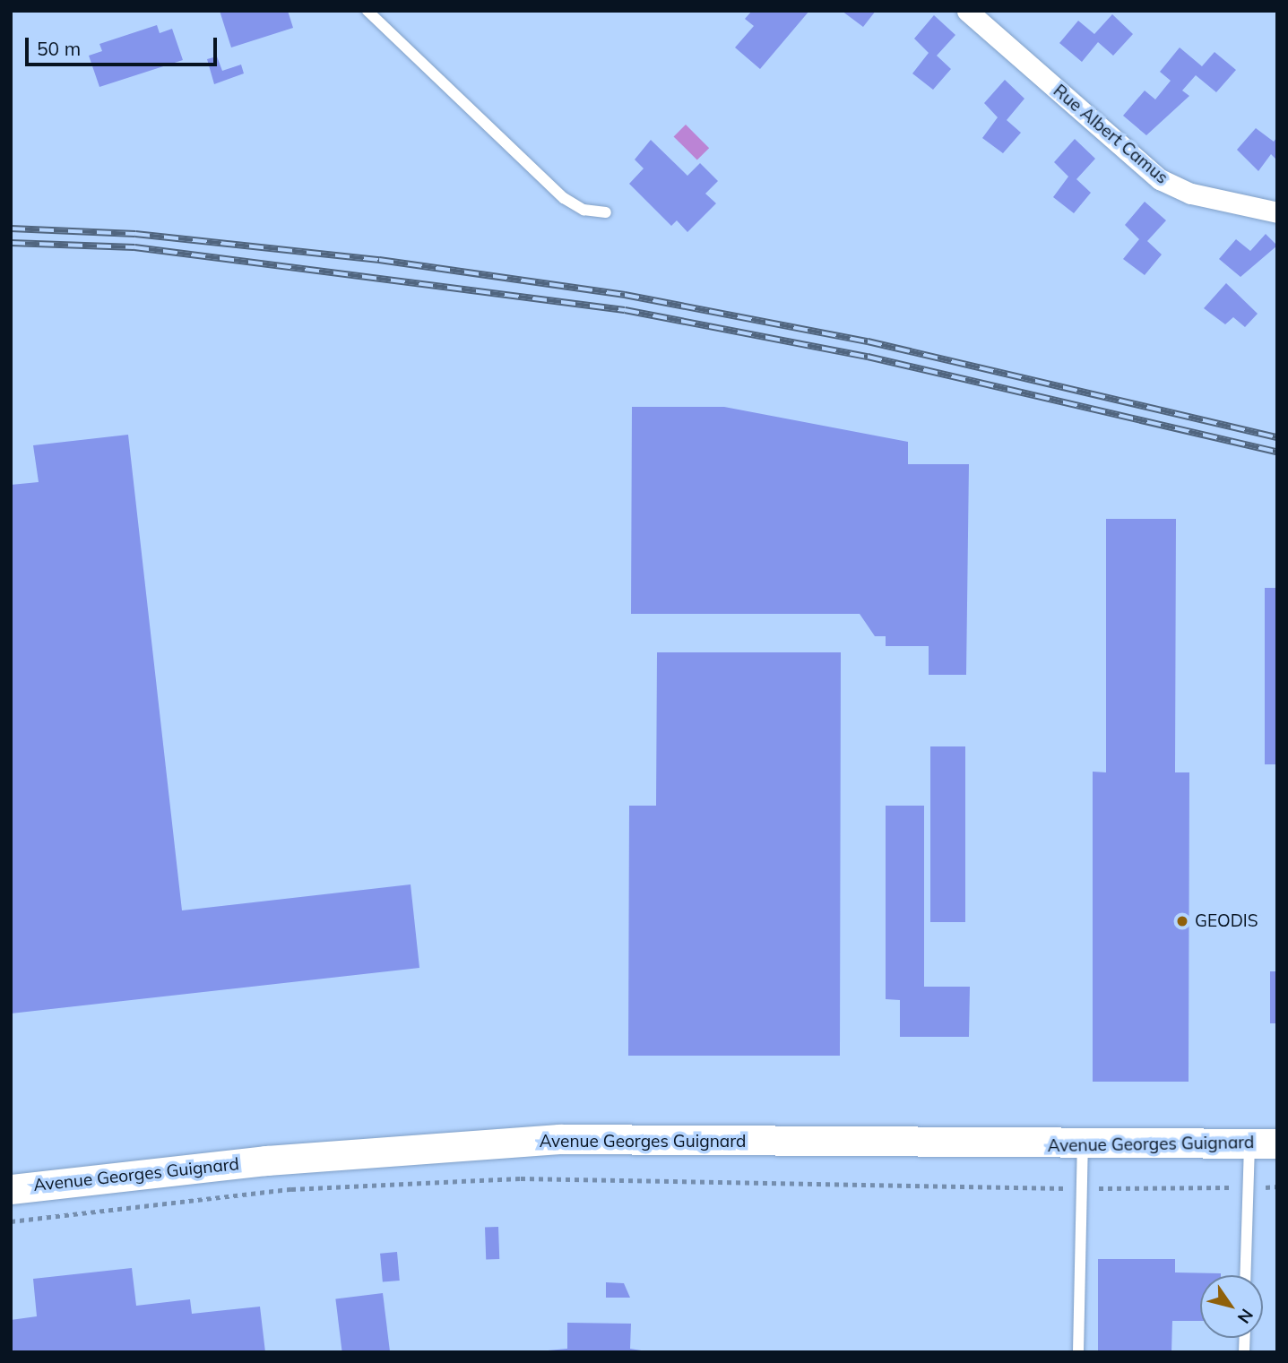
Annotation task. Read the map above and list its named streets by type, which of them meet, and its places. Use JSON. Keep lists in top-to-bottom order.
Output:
{
  "streets": {
    "street": ["Rue Albert Camus", "Avenue Georges Guignard"]
  },
  "places": ["GEODIS"],
  "scale_bar": "50 m",
  "north": "bottom right"
}
